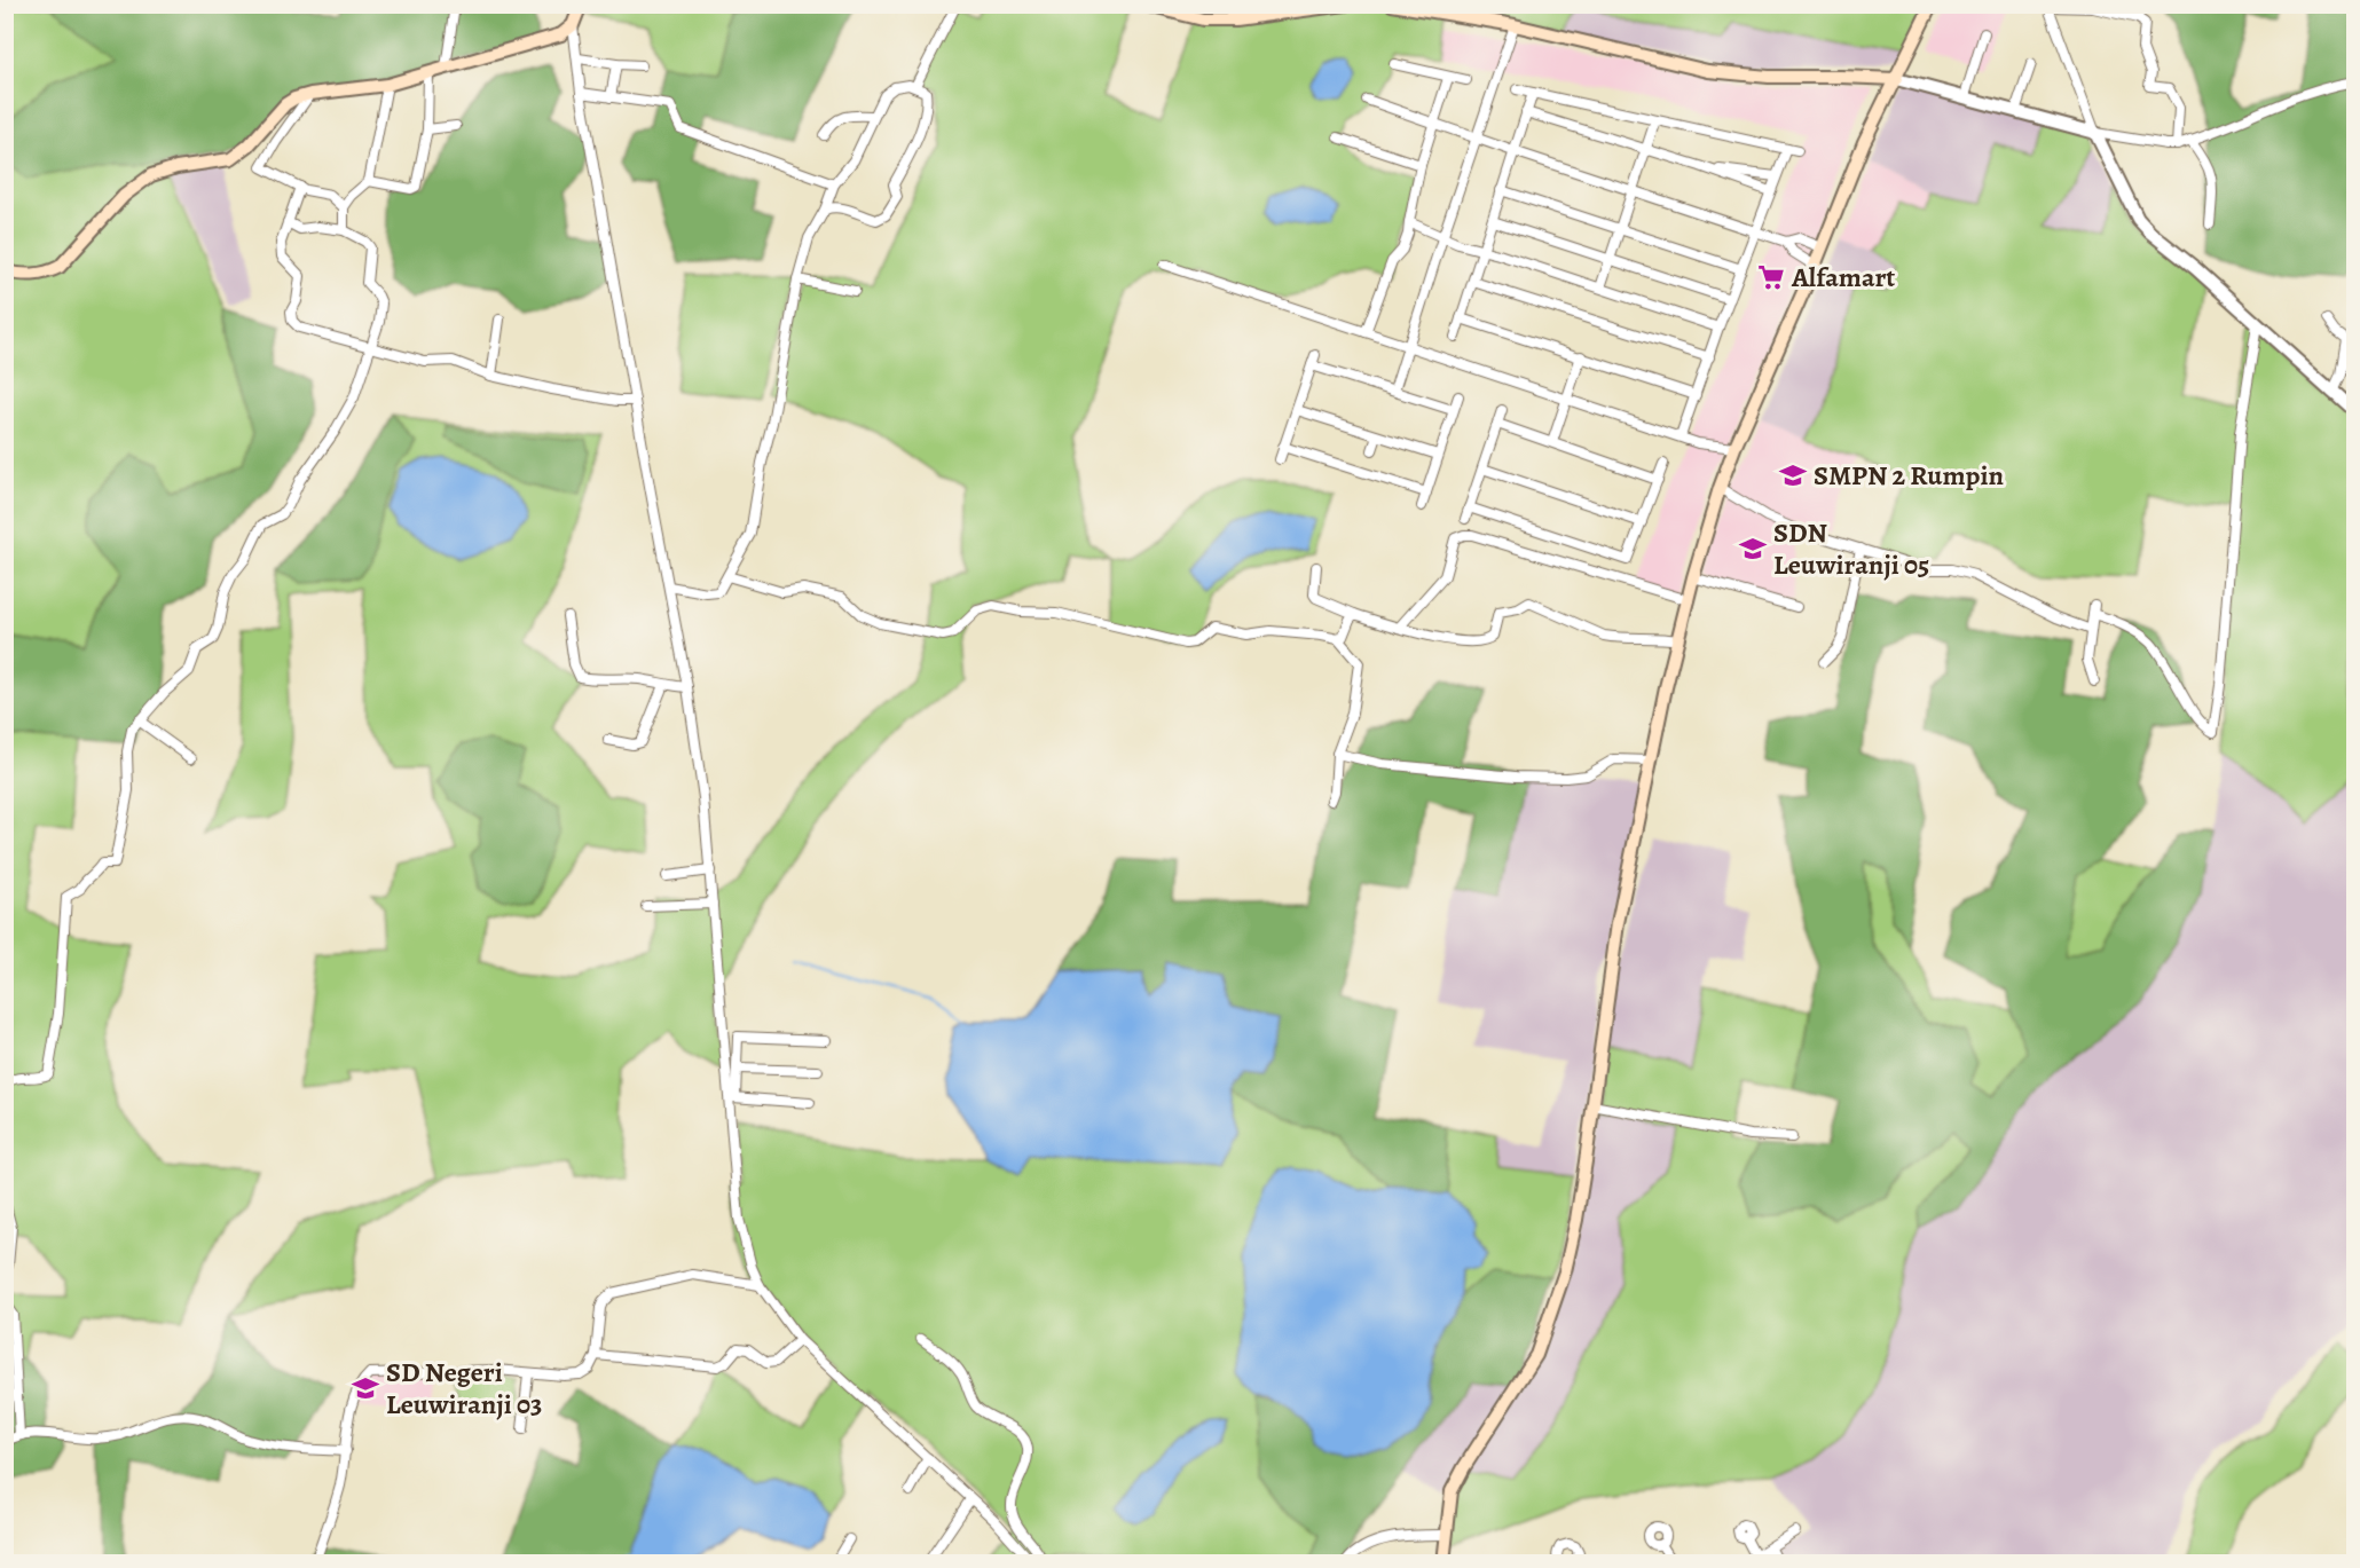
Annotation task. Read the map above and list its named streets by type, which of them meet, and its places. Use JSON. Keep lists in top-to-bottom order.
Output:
{
  "places": {
    "supermarket": ["Alfamart"],
    "school or university": ["SMPN 2 Rumpin", "SDN Leuwiranji 05", "SD Negeri Leuwiranji 03"]
  }
}
